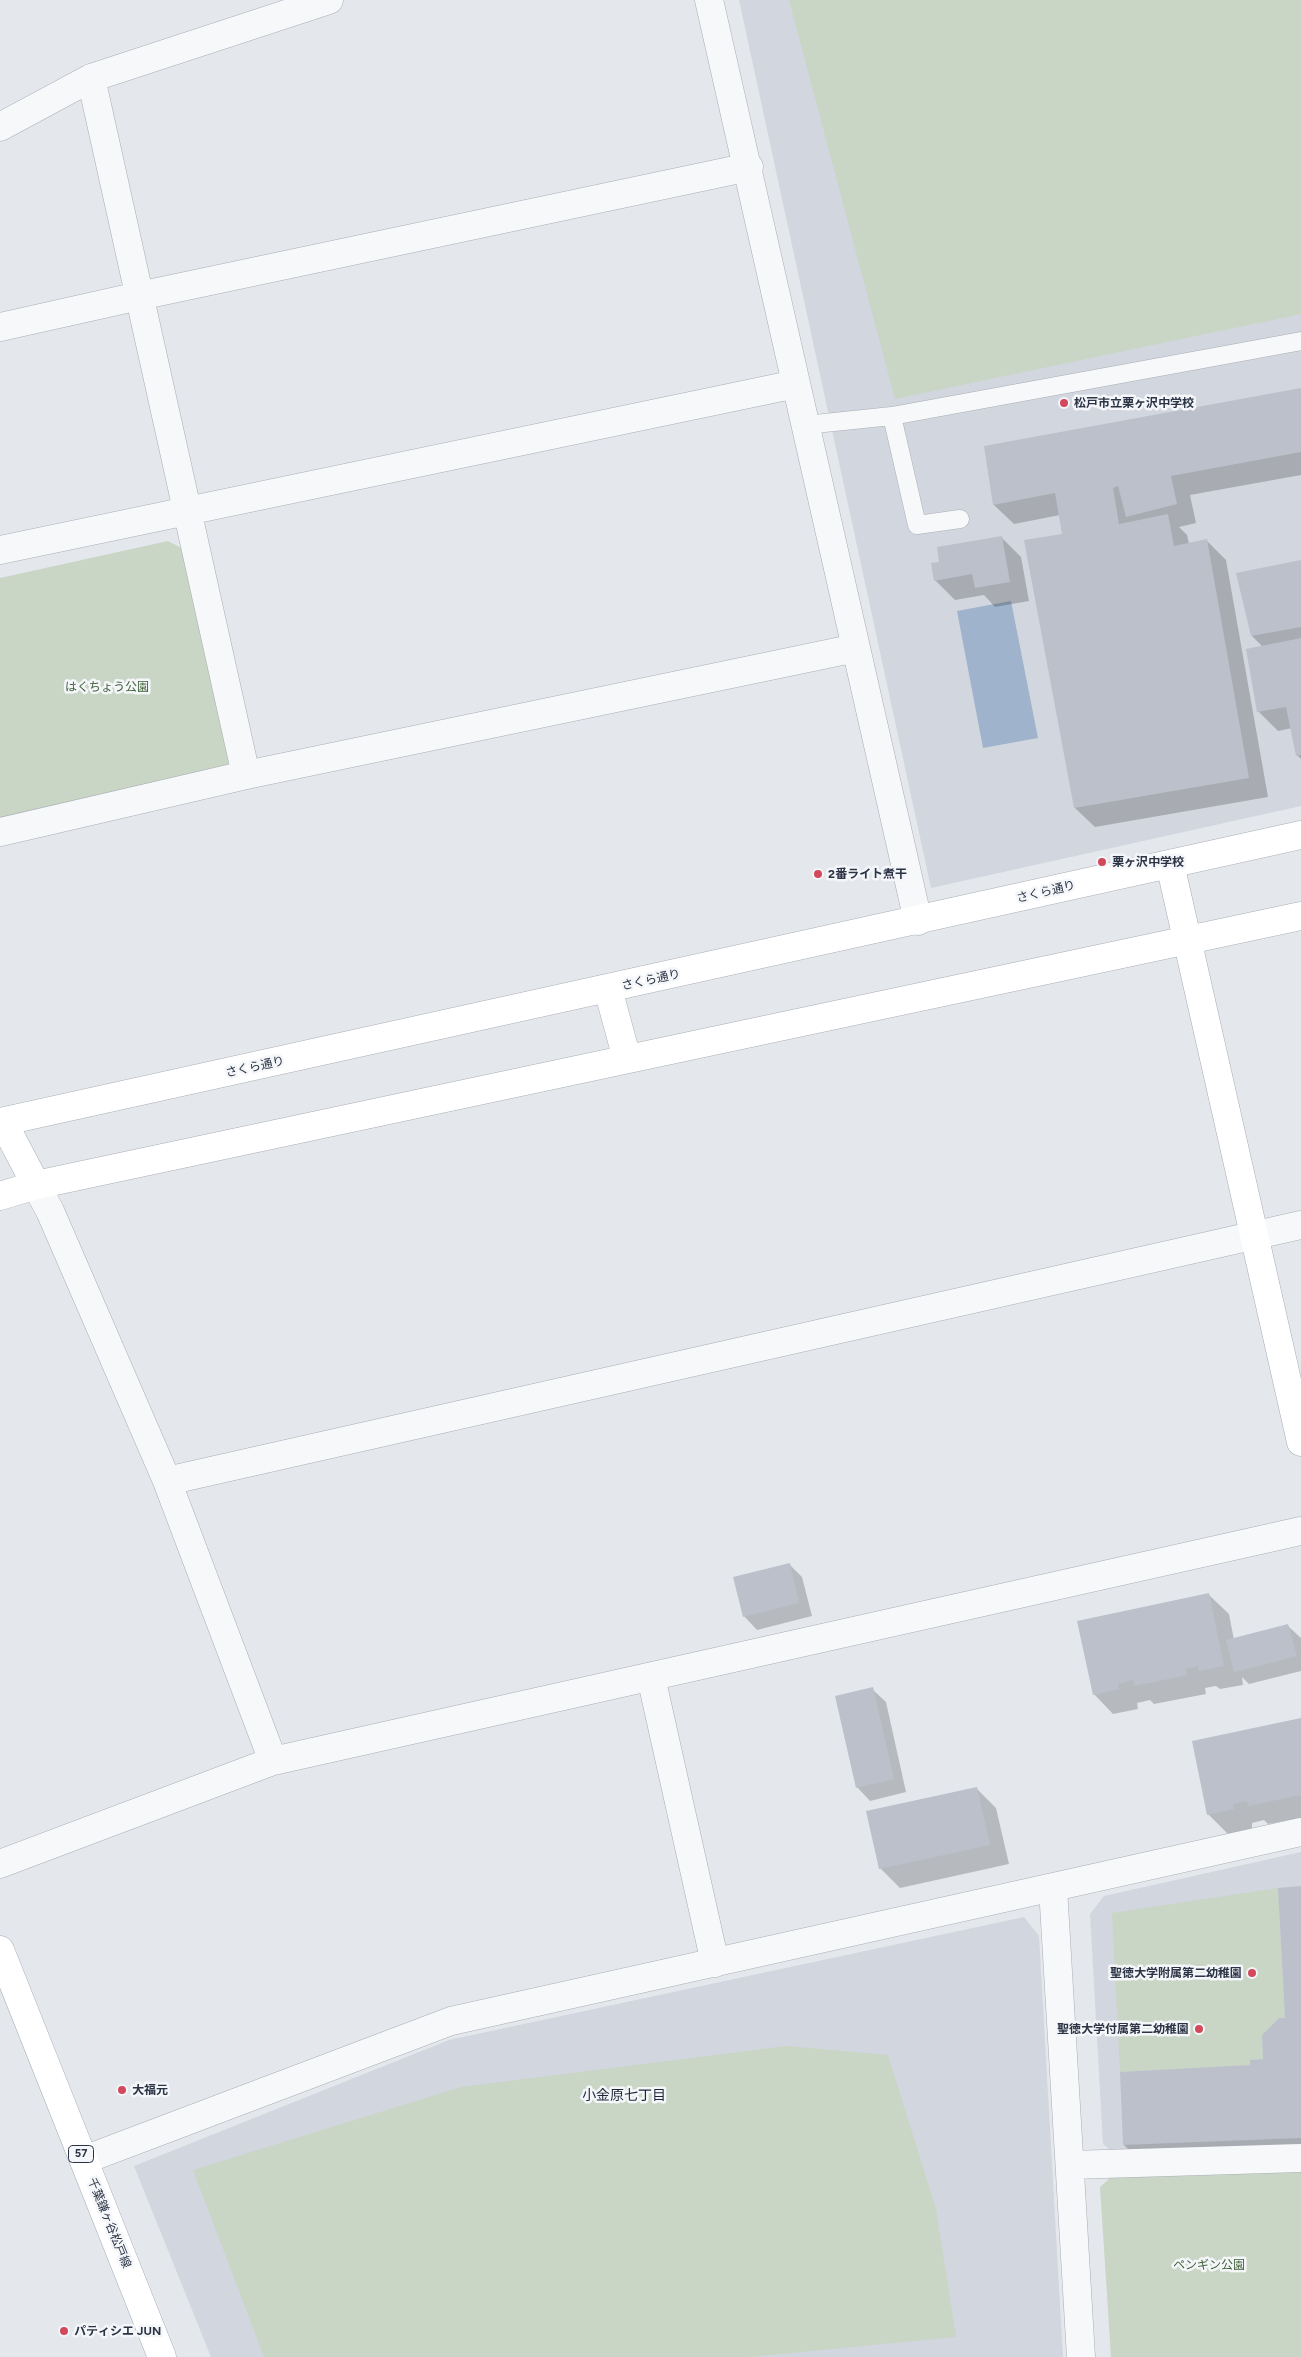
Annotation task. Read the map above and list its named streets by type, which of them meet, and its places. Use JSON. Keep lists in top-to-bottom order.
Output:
{
  "streets": {
    "street": ["さくら通り", "57", "千葉鎌ヶ谷松戸線"]
  },
  "districts": ["小金原七丁目"],
  "parks": ["はくちょう公園", "ペンギン公園"],
  "places": [
    "松戸市立栗ヶ沢中学校",
    "栗ヶ沢中学校",
    "2番ライト煮干",
    "聖徳大学附属第二幼稚園",
    "聖徳大学付属第二幼稚園",
    "大福元",
    "パティシエ JUN"
  ]
}
